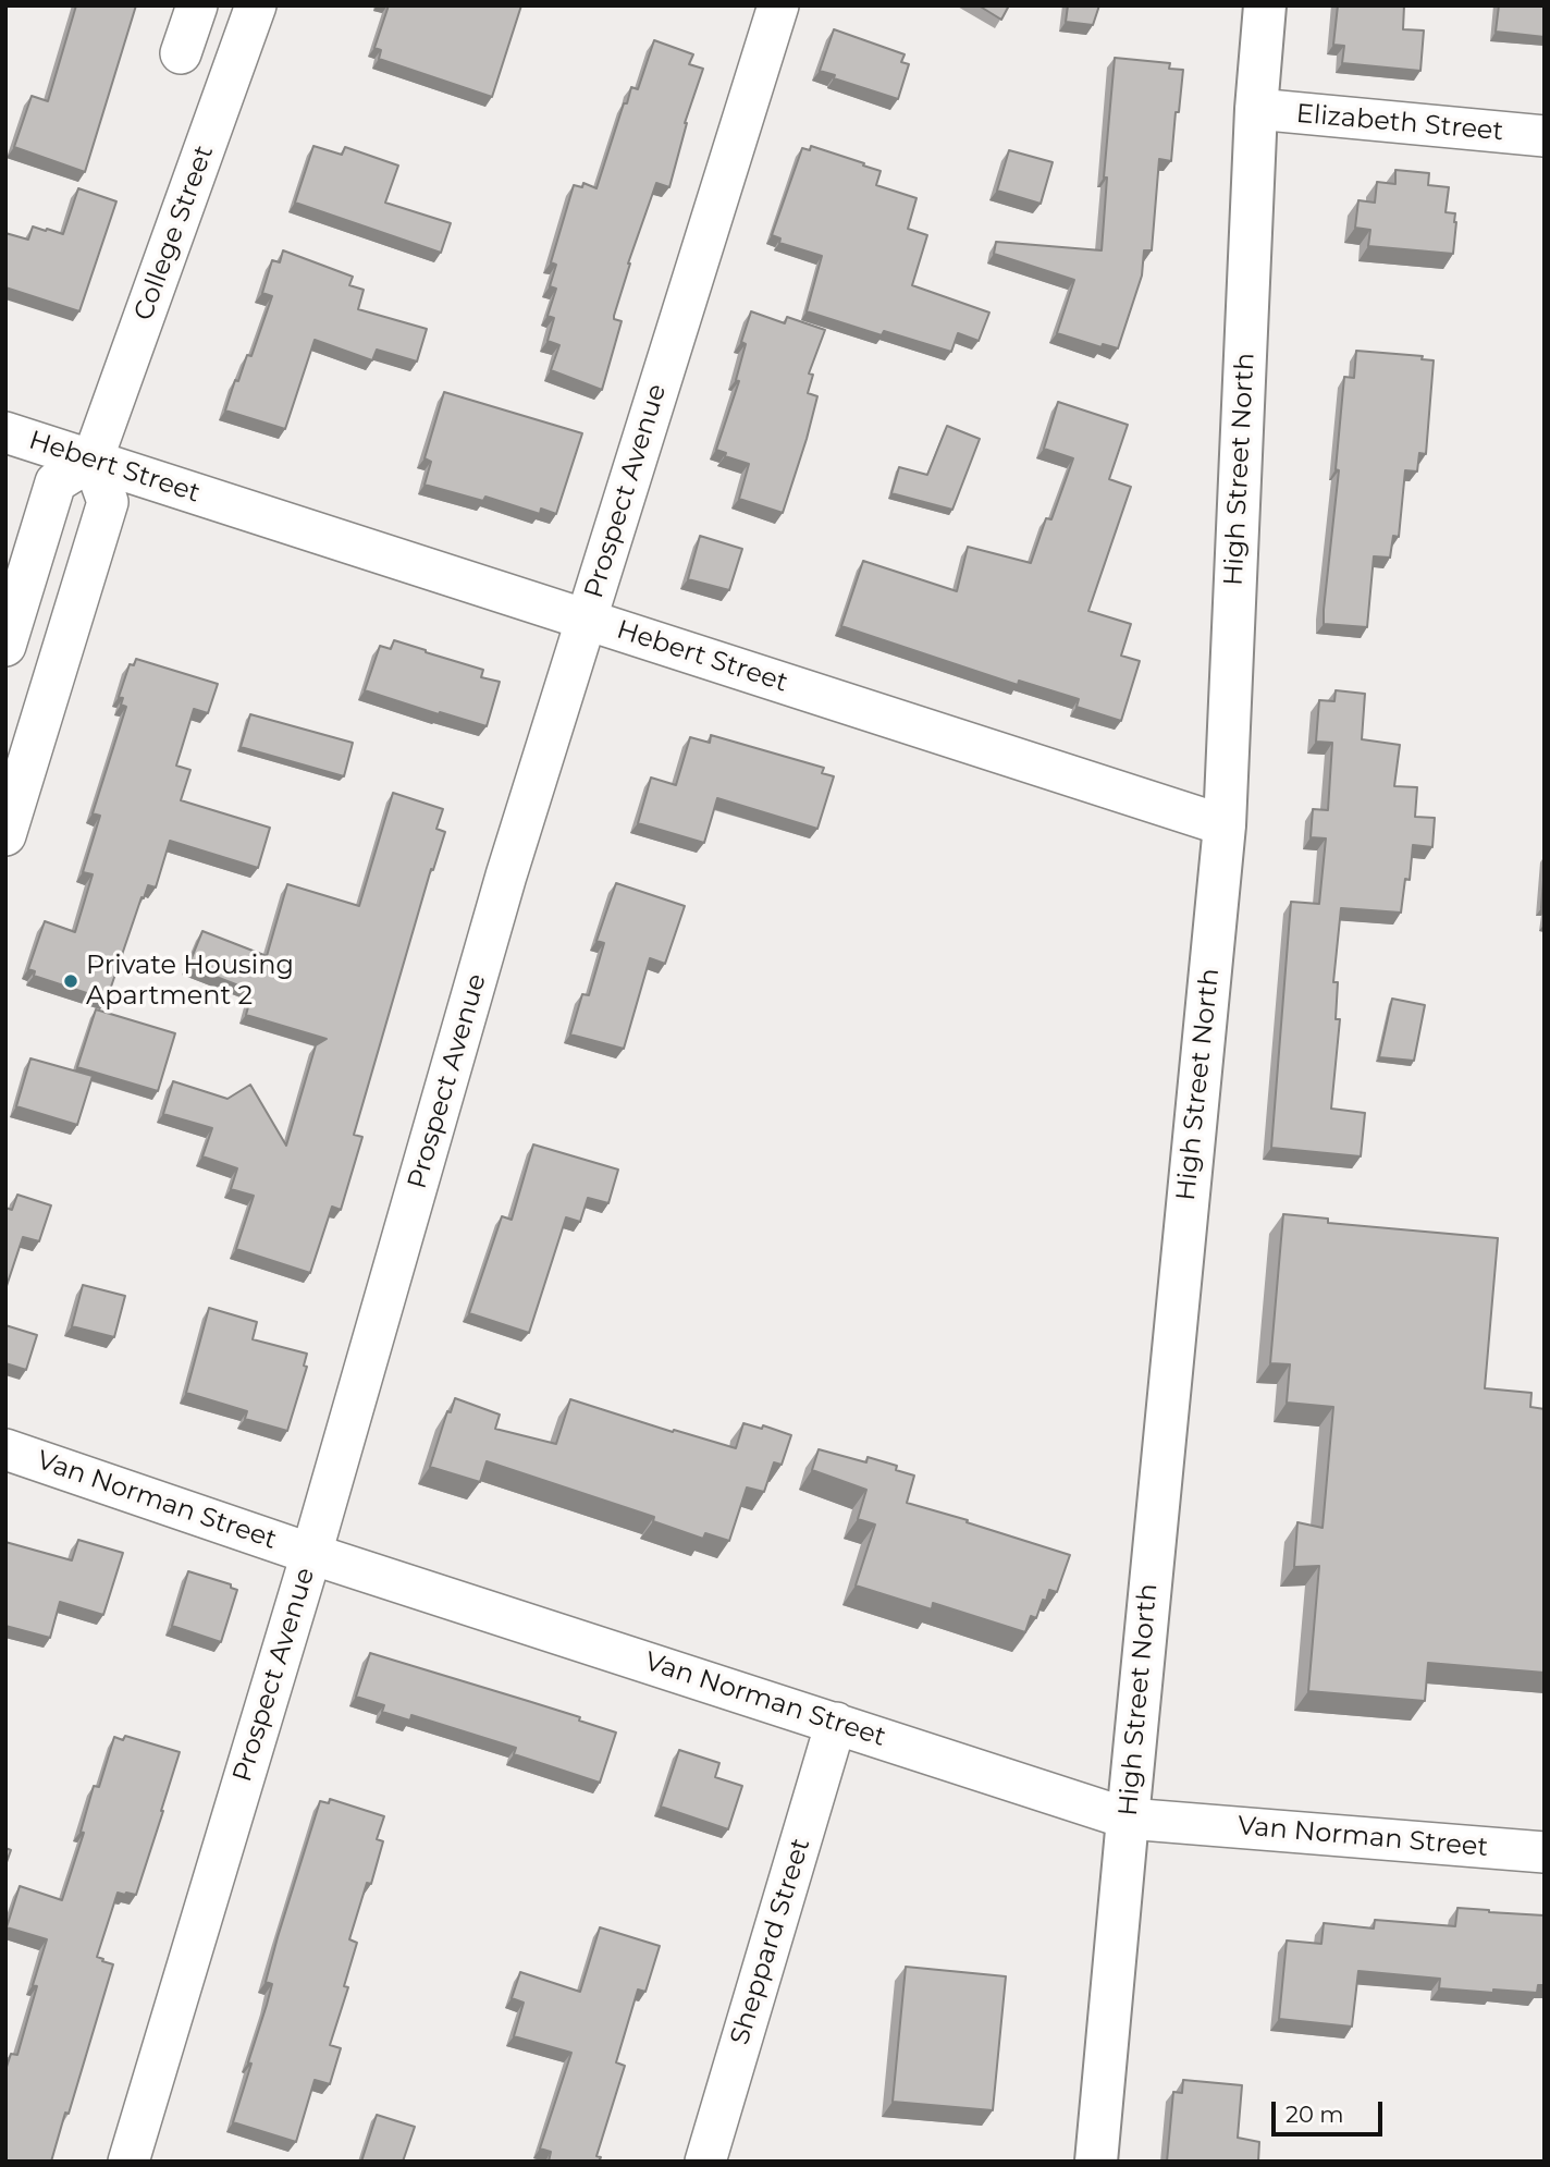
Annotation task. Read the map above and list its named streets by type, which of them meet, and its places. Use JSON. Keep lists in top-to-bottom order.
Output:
{
  "streets": {
    "main road": ["High Street North"],
    "street": [
      "Elizabeth Street",
      "College Street",
      "Hebert Street",
      "Prospect Avenue",
      "Van Norman Street",
      "Sheppard Street"
    ]
  },
  "crossings": [
    ["Elizabeth Street", "High Street North"],
    ["College Street", "Hebert Street"],
    ["Hebert Street", "High Street North"],
    ["Hebert Street", "Prospect Avenue"],
    ["High Street North", "Van Norman Street"],
    ["Prospect Avenue", "Van Norman Street"],
    ["Van Norman Street", "Sheppard Street"]
  ],
  "places": ["Private Housing Apartment 2"],
  "scale_bar": "20 m"
}
